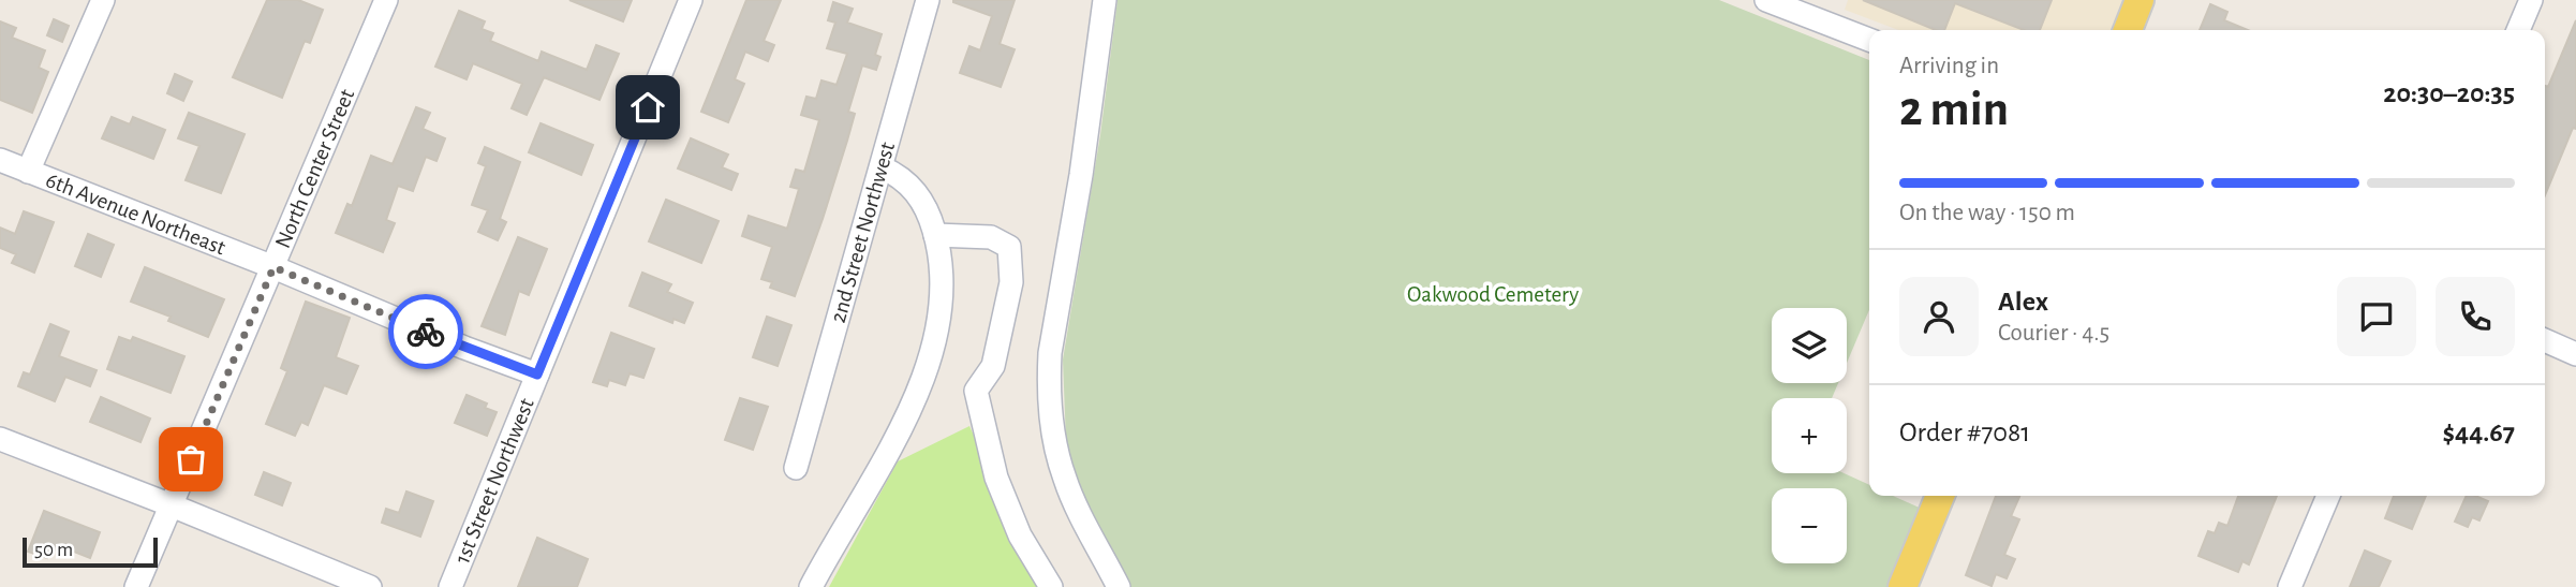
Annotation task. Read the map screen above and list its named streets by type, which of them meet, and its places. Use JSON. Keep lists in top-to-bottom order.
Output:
{
  "streets": {
    "street": [
      "North Center Street",
      "6th Avenue Northeast",
      "2nd Street Northwest",
      "1st Street Northwest"
    ]
  },
  "crossings": [
    ["North Center Street", "6th Avenue Northeast"],
    ["6th Avenue Northeast", "1st Street Northwest"]
  ],
  "parks": ["Oakwood Cemetery"],
  "scale_bar": "50 m",
  "page": {
    "heading": ["2 min", "Arriving in", "20:30–20:35"],
    "panel": [
      "Alex",
      "Courier · 4.5",
      "Order #7081",
      "$44.67"
    ],
    "bar": "On the way · 150 m",
    "map_buttons": ["+", "−"],
    "scale": "50 m"
  }
}
